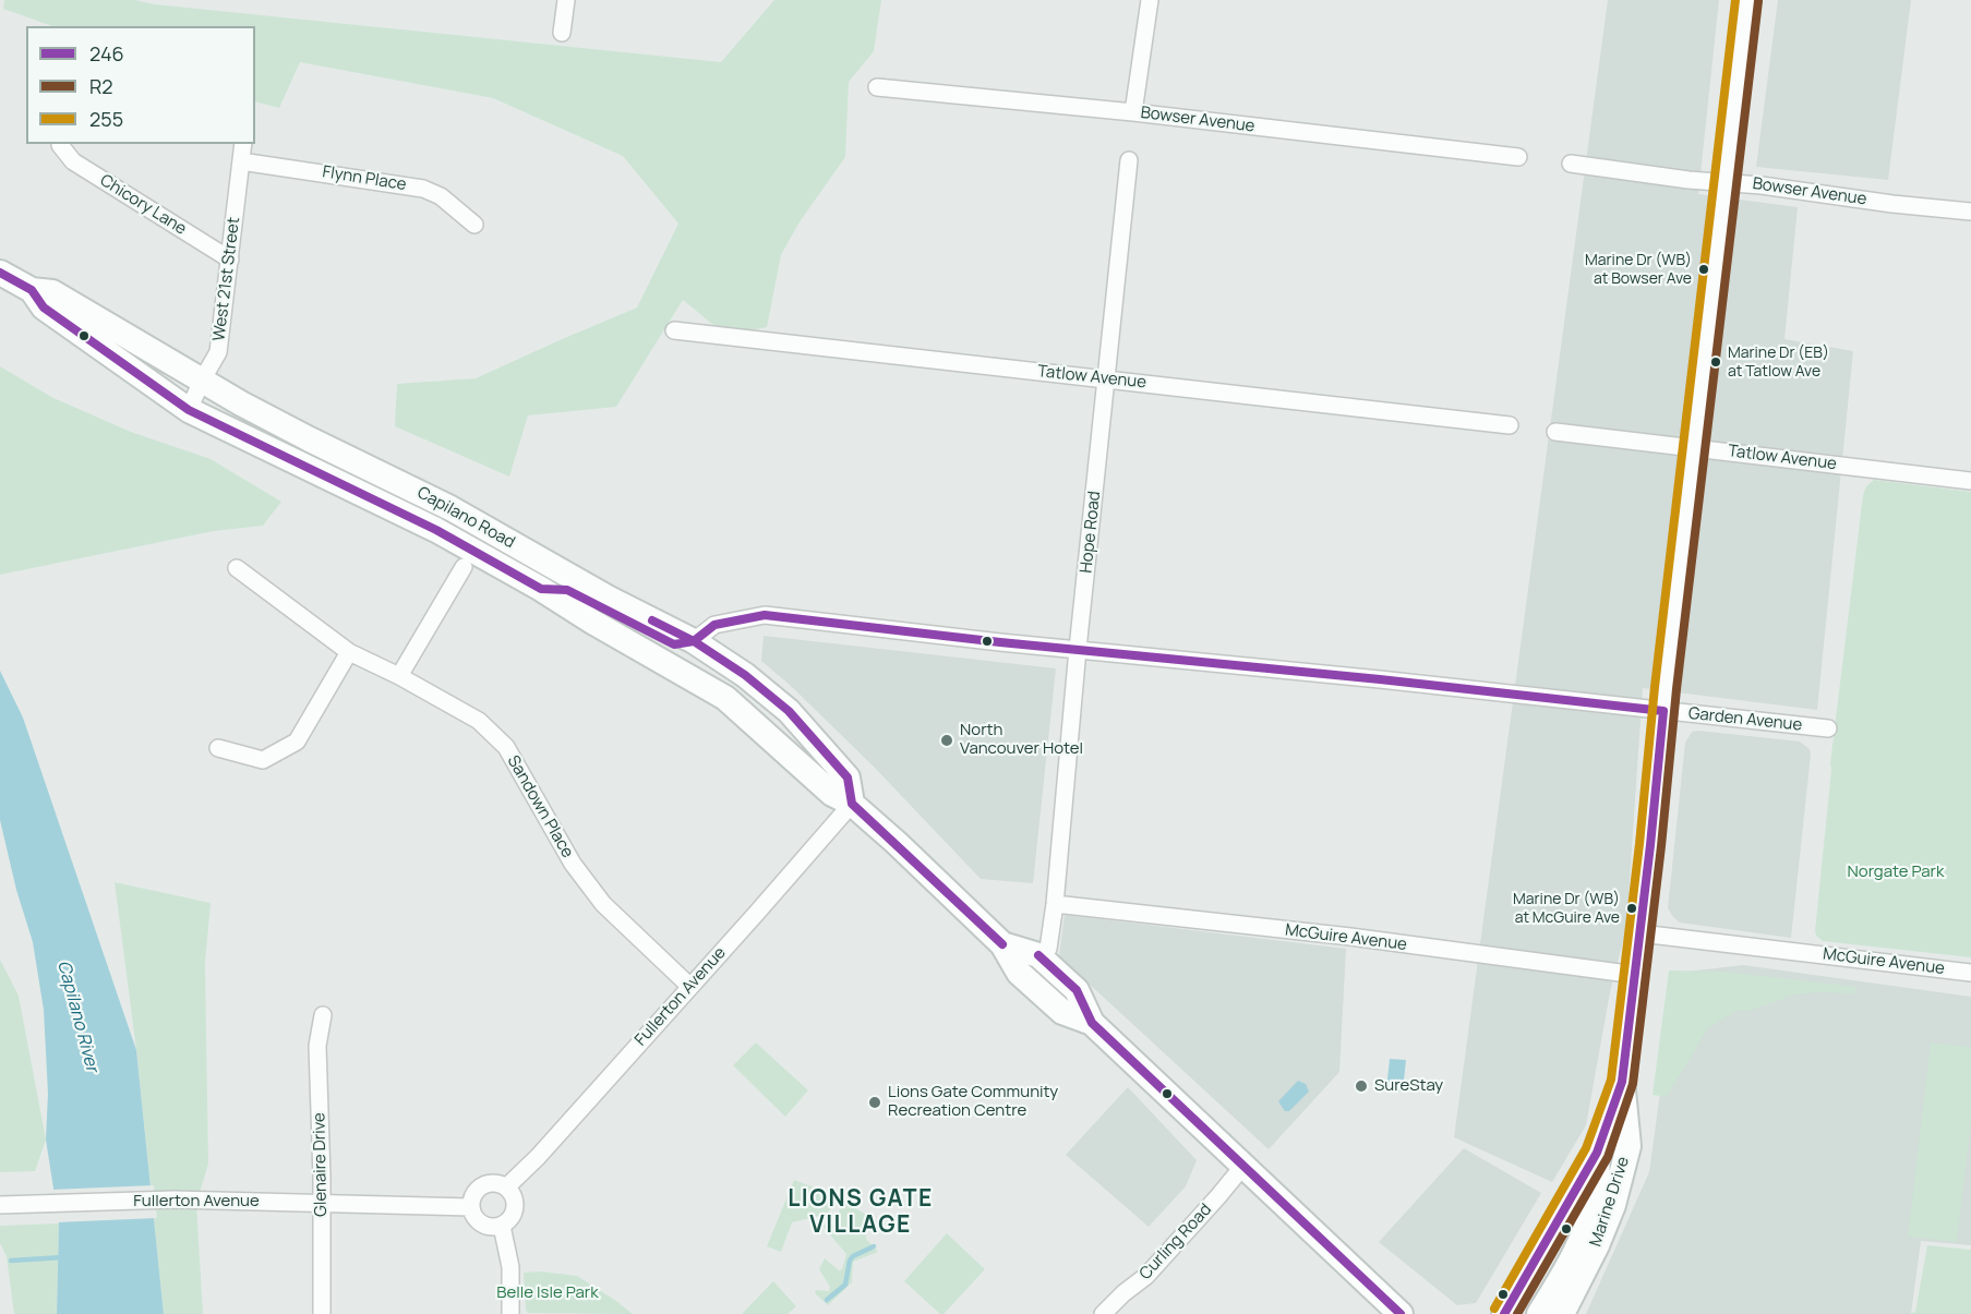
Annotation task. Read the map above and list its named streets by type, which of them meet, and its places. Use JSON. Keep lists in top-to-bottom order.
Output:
{
  "streets": {
    "main road": ["Capilano Road", "Marine Drive"],
    "street": [
      "Bowser Avenue",
      "Flynn Place",
      "Chicory Lane",
      "West 21st Street",
      "Tatlow Avenue",
      "Hope Road",
      "Garden Avenue",
      "Sandown Place",
      "McGuire Avenue",
      "Fullerton Avenue",
      "Glenaire Drive",
      "Curling Road"
    ]
  },
  "crossings": [
    ["Bowser Avenue", "Marine Drive"],
    ["Flynn Place", "West 21st Street"],
    ["Chicory Lane", "West 21st Street"],
    ["West 21st Street", "Capilano Road"],
    ["Tatlow Avenue", "Hope Road"],
    ["Tatlow Avenue", "Marine Drive"],
    ["Capilano Road", "Hope Road"],
    ["Capilano Road", "Garden Avenue"],
    ["Capilano Road", "Fullerton Avenue"],
    ["Capilano Road", "Curling Road"],
    ["Hope Road", "Garden Avenue"],
    ["Hope Road", "McGuire Avenue"],
    ["Garden Avenue", "Marine Drive"],
    ["Sandown Place", "Fullerton Avenue"],
    ["McGuire Avenue", "Marine Drive"],
    ["Fullerton Avenue", "Glenaire Drive"]
  ],
  "districts": ["LIONS GATE VILLAGE"],
  "water": ["Capilano River"],
  "parks": ["Norgate Park", "Belle Isle Park"],
  "places": [
    "Marine Dr (WB) at Bowser Ave",
    "Marine Dr (EB) at Tatlow Ave",
    "North Vancouver Hotel",
    "Marine Dr (WB) at McGuire Ave",
    "SureStay",
    "Lions Gate Community Recreation Centre"
  ],
  "lines": ["transit line 255", "transit line R2", "transit line 246"],
  "legend": ["246", "R2", "255"]
}
